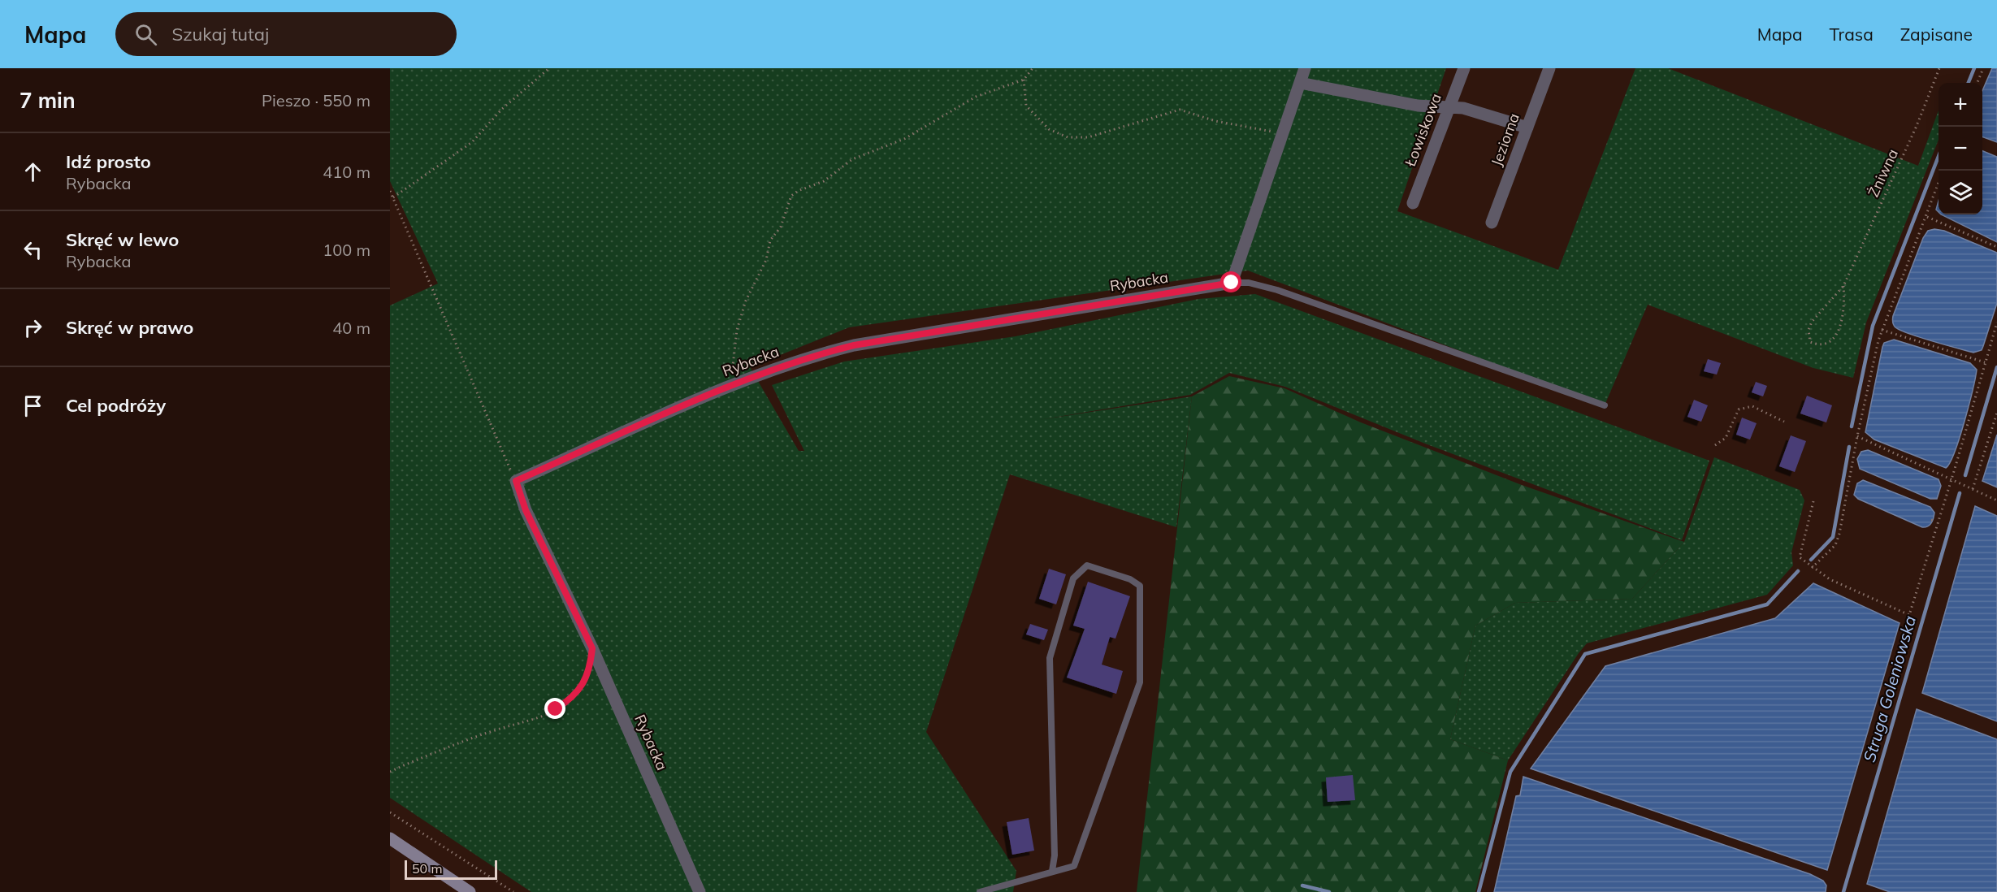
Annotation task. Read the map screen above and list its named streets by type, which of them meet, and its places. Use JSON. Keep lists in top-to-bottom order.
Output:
{
  "streets": {
    "street": ["Łowiskowa", "Jeziorna", "Rybacka"],
    "path": ["Żniwna"]
  },
  "water": ["Struga Goleniowska"],
  "scale_bar": "50 m",
  "page": {
    "header": "Mapa",
    "search": "Szukaj tutaj",
    "nav": ["Mapa", "Trasa", "Zapisane"],
    "heading": ["7 min", "Pieszo · 550 m"],
    "map_buttons": ["+", "−"],
    "list": [
      ["Idź prosto", "Rybacka", "410 m"],
      ["Skręć w lewo", "Rybacka", "100 m"],
      ["Skręć w prawo", "40 m"],
      "Cel podróży"
    ],
    "scale": "50 m"
  }
}
